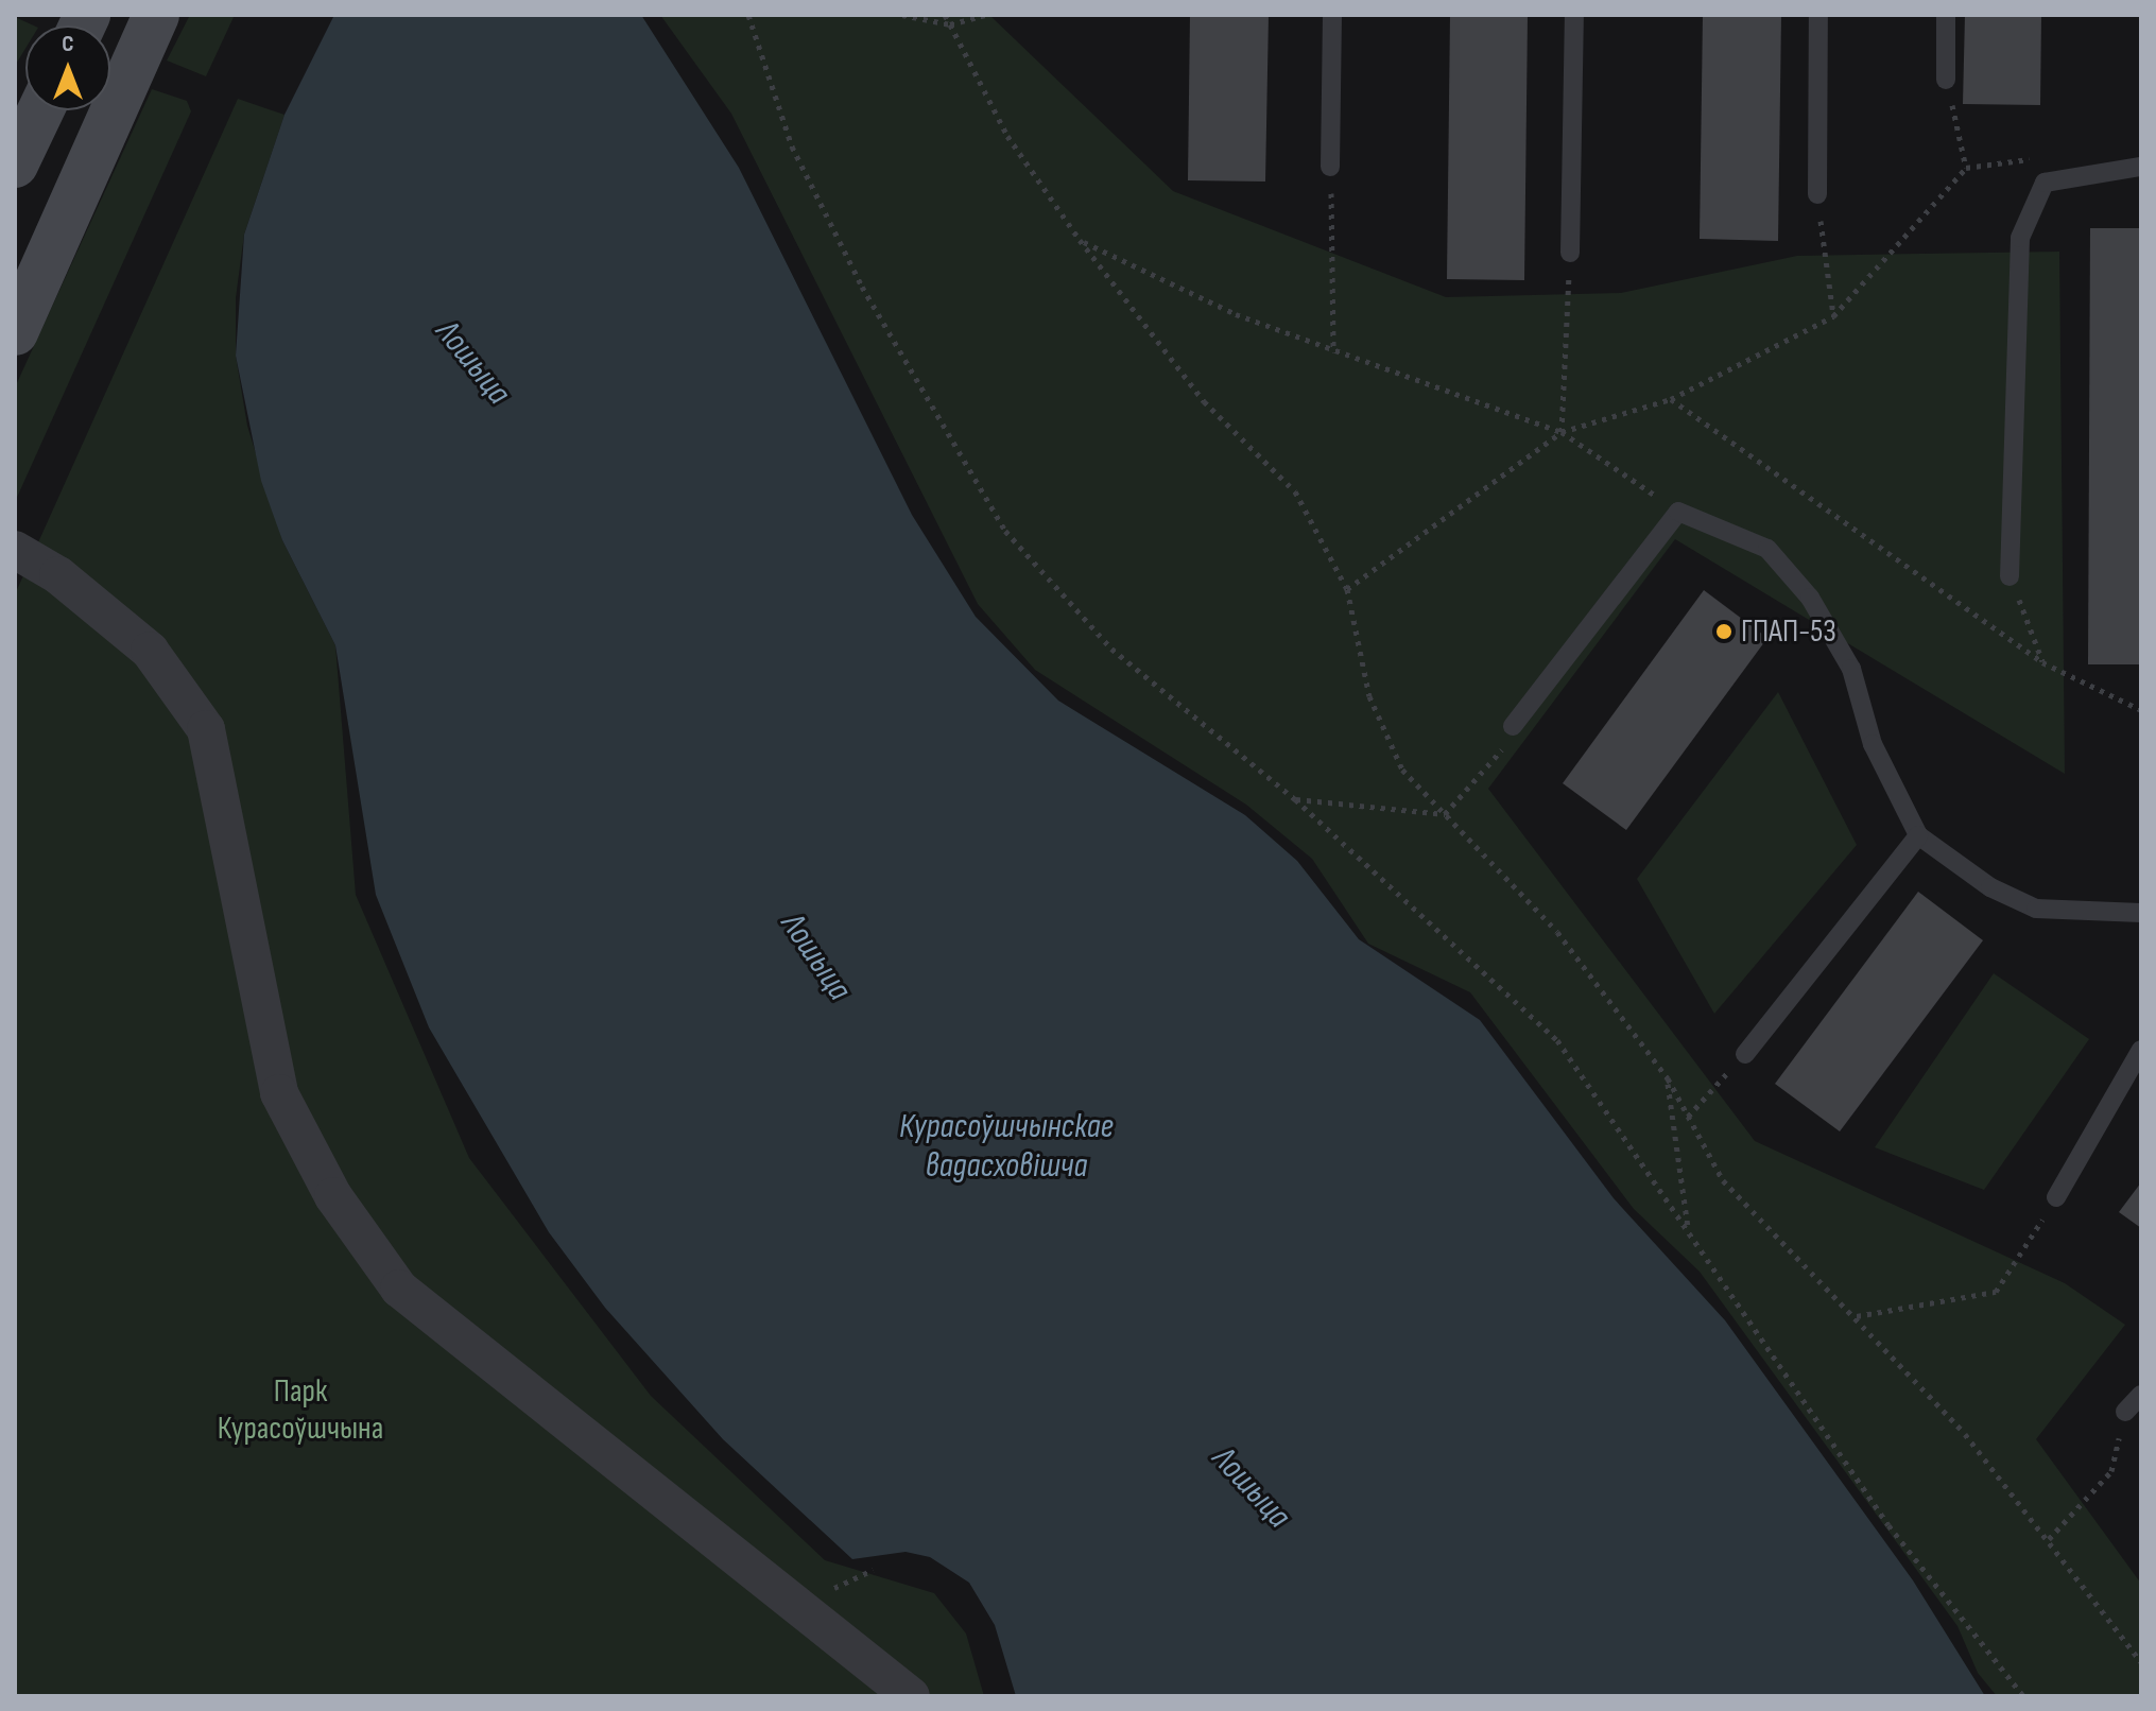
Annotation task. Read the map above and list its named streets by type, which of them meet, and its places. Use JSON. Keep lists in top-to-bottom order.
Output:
{
  "water": ["Лошыца", "Курасоўшчынскае вадасховішча"],
  "parks": ["Парк Курасоўшчына"],
  "places": ["ГПАП-53"],
  "north": "top"
}
